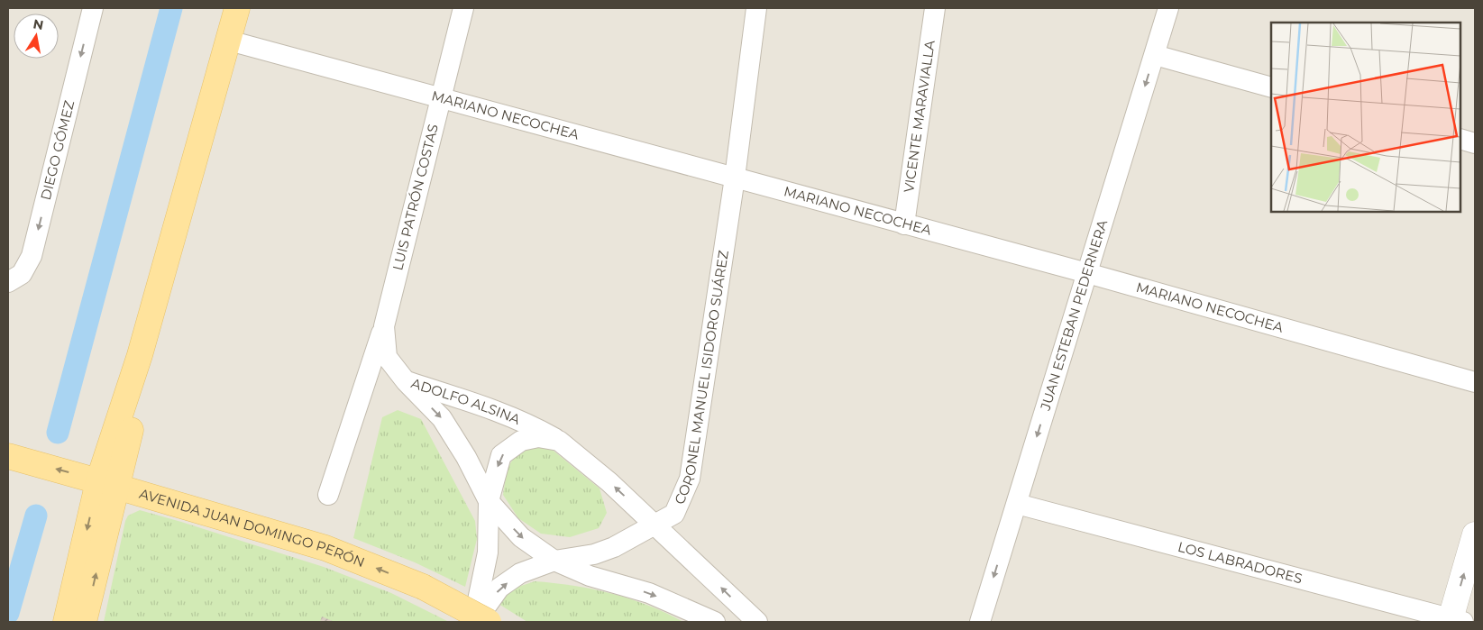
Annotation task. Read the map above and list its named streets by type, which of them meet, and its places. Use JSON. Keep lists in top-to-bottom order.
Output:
{
  "streets": {
    "main road": ["AVENIDA JUAN DOMINGO PERÓN"],
    "street": [
      "MARIANO NECOCHEA",
      "VICENTE MARAVIALLA",
      "DIEGO GÓMEZ",
      "LUIS PATRÓN COSTAS",
      "JUAN ESTEBAN PEDERNERA",
      "CORONEL MANUEL ISIDORO SUÁREZ",
      "ADOLFO ALSINA",
      "LOS LABRADORES"
    ]
  },
  "crossings": [
    ["MARIANO NECOCHEA", "VICENTE MARAVIALLA"],
    ["MARIANO NECOCHEA", "LUIS PATRÓN COSTAS"],
    ["MARIANO NECOCHEA", "JUAN ESTEBAN PEDERNERA"],
    ["MARIANO NECOCHEA", "CORONEL MANUEL ISIDORO SUÁREZ"],
    ["LUIS PATRÓN COSTAS", "ADOLFO ALSINA"],
    ["JUAN ESTEBAN PEDERNERA", "LOS LABRADORES"],
    ["CORONEL MANUEL ISIDORO SUÁREZ", "ADOLFO ALSINA"]
  ],
  "one_way": ["DIEGO GÓMEZ", "JUAN ESTEBAN PEDERNERA", "AVENIDA JUAN DOMINGO PERÓN"],
  "north": "top"
}
